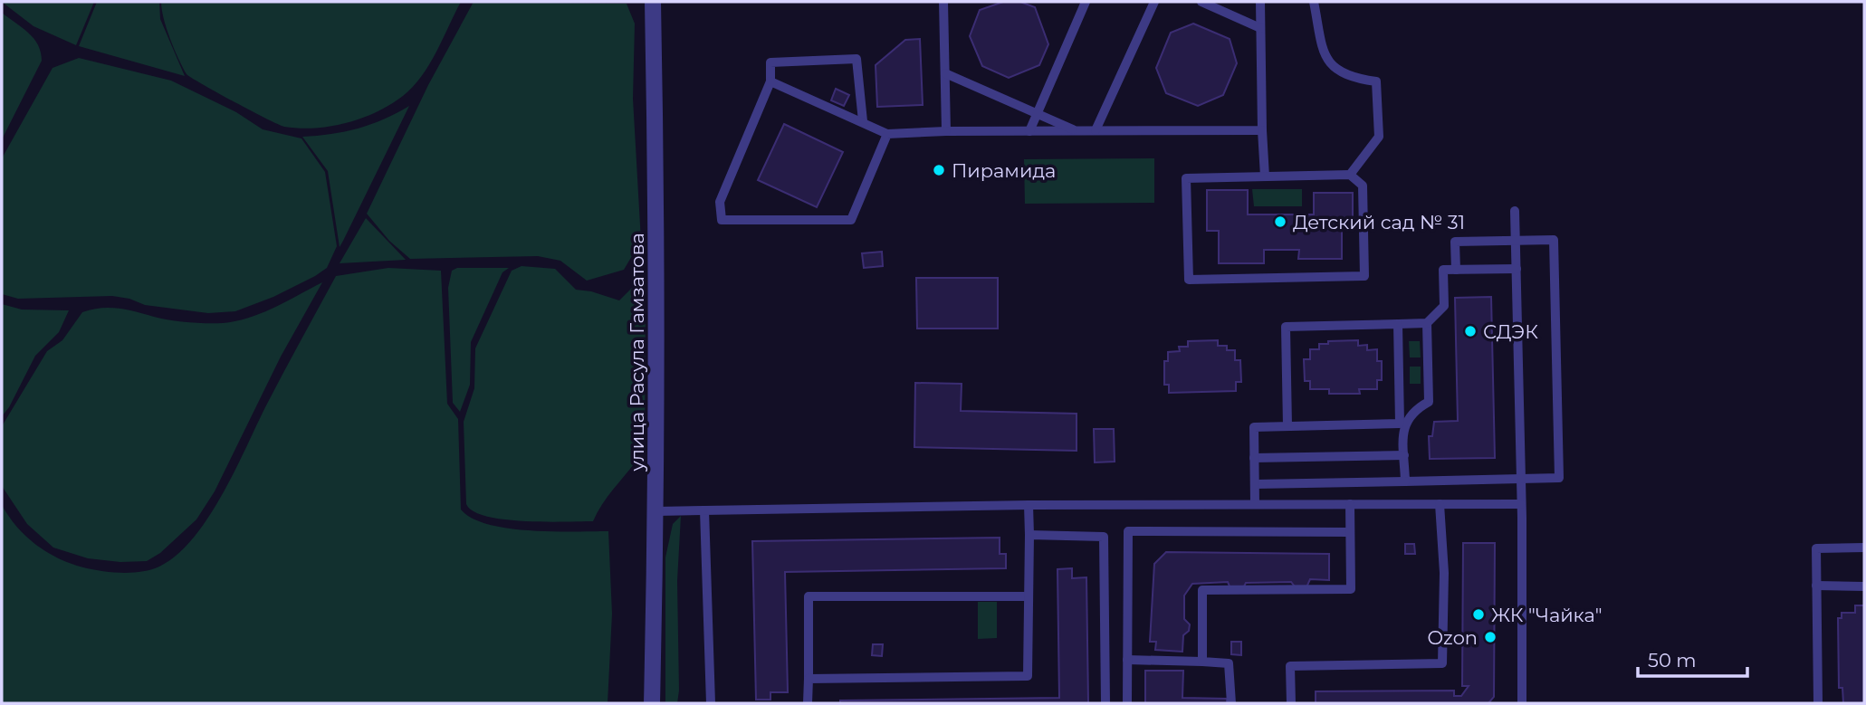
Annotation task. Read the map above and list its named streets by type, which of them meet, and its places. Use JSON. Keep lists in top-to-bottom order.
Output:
{
  "streets": {
    "street": ["улица Расула Гамзатова"]
  },
  "places": [
    "Пирамида",
    "Детский сад № 31",
    "СДЭК",
    "ЖК \"Чайка\"",
    "Ozon"
  ],
  "scale_bar": "50 m"
}
